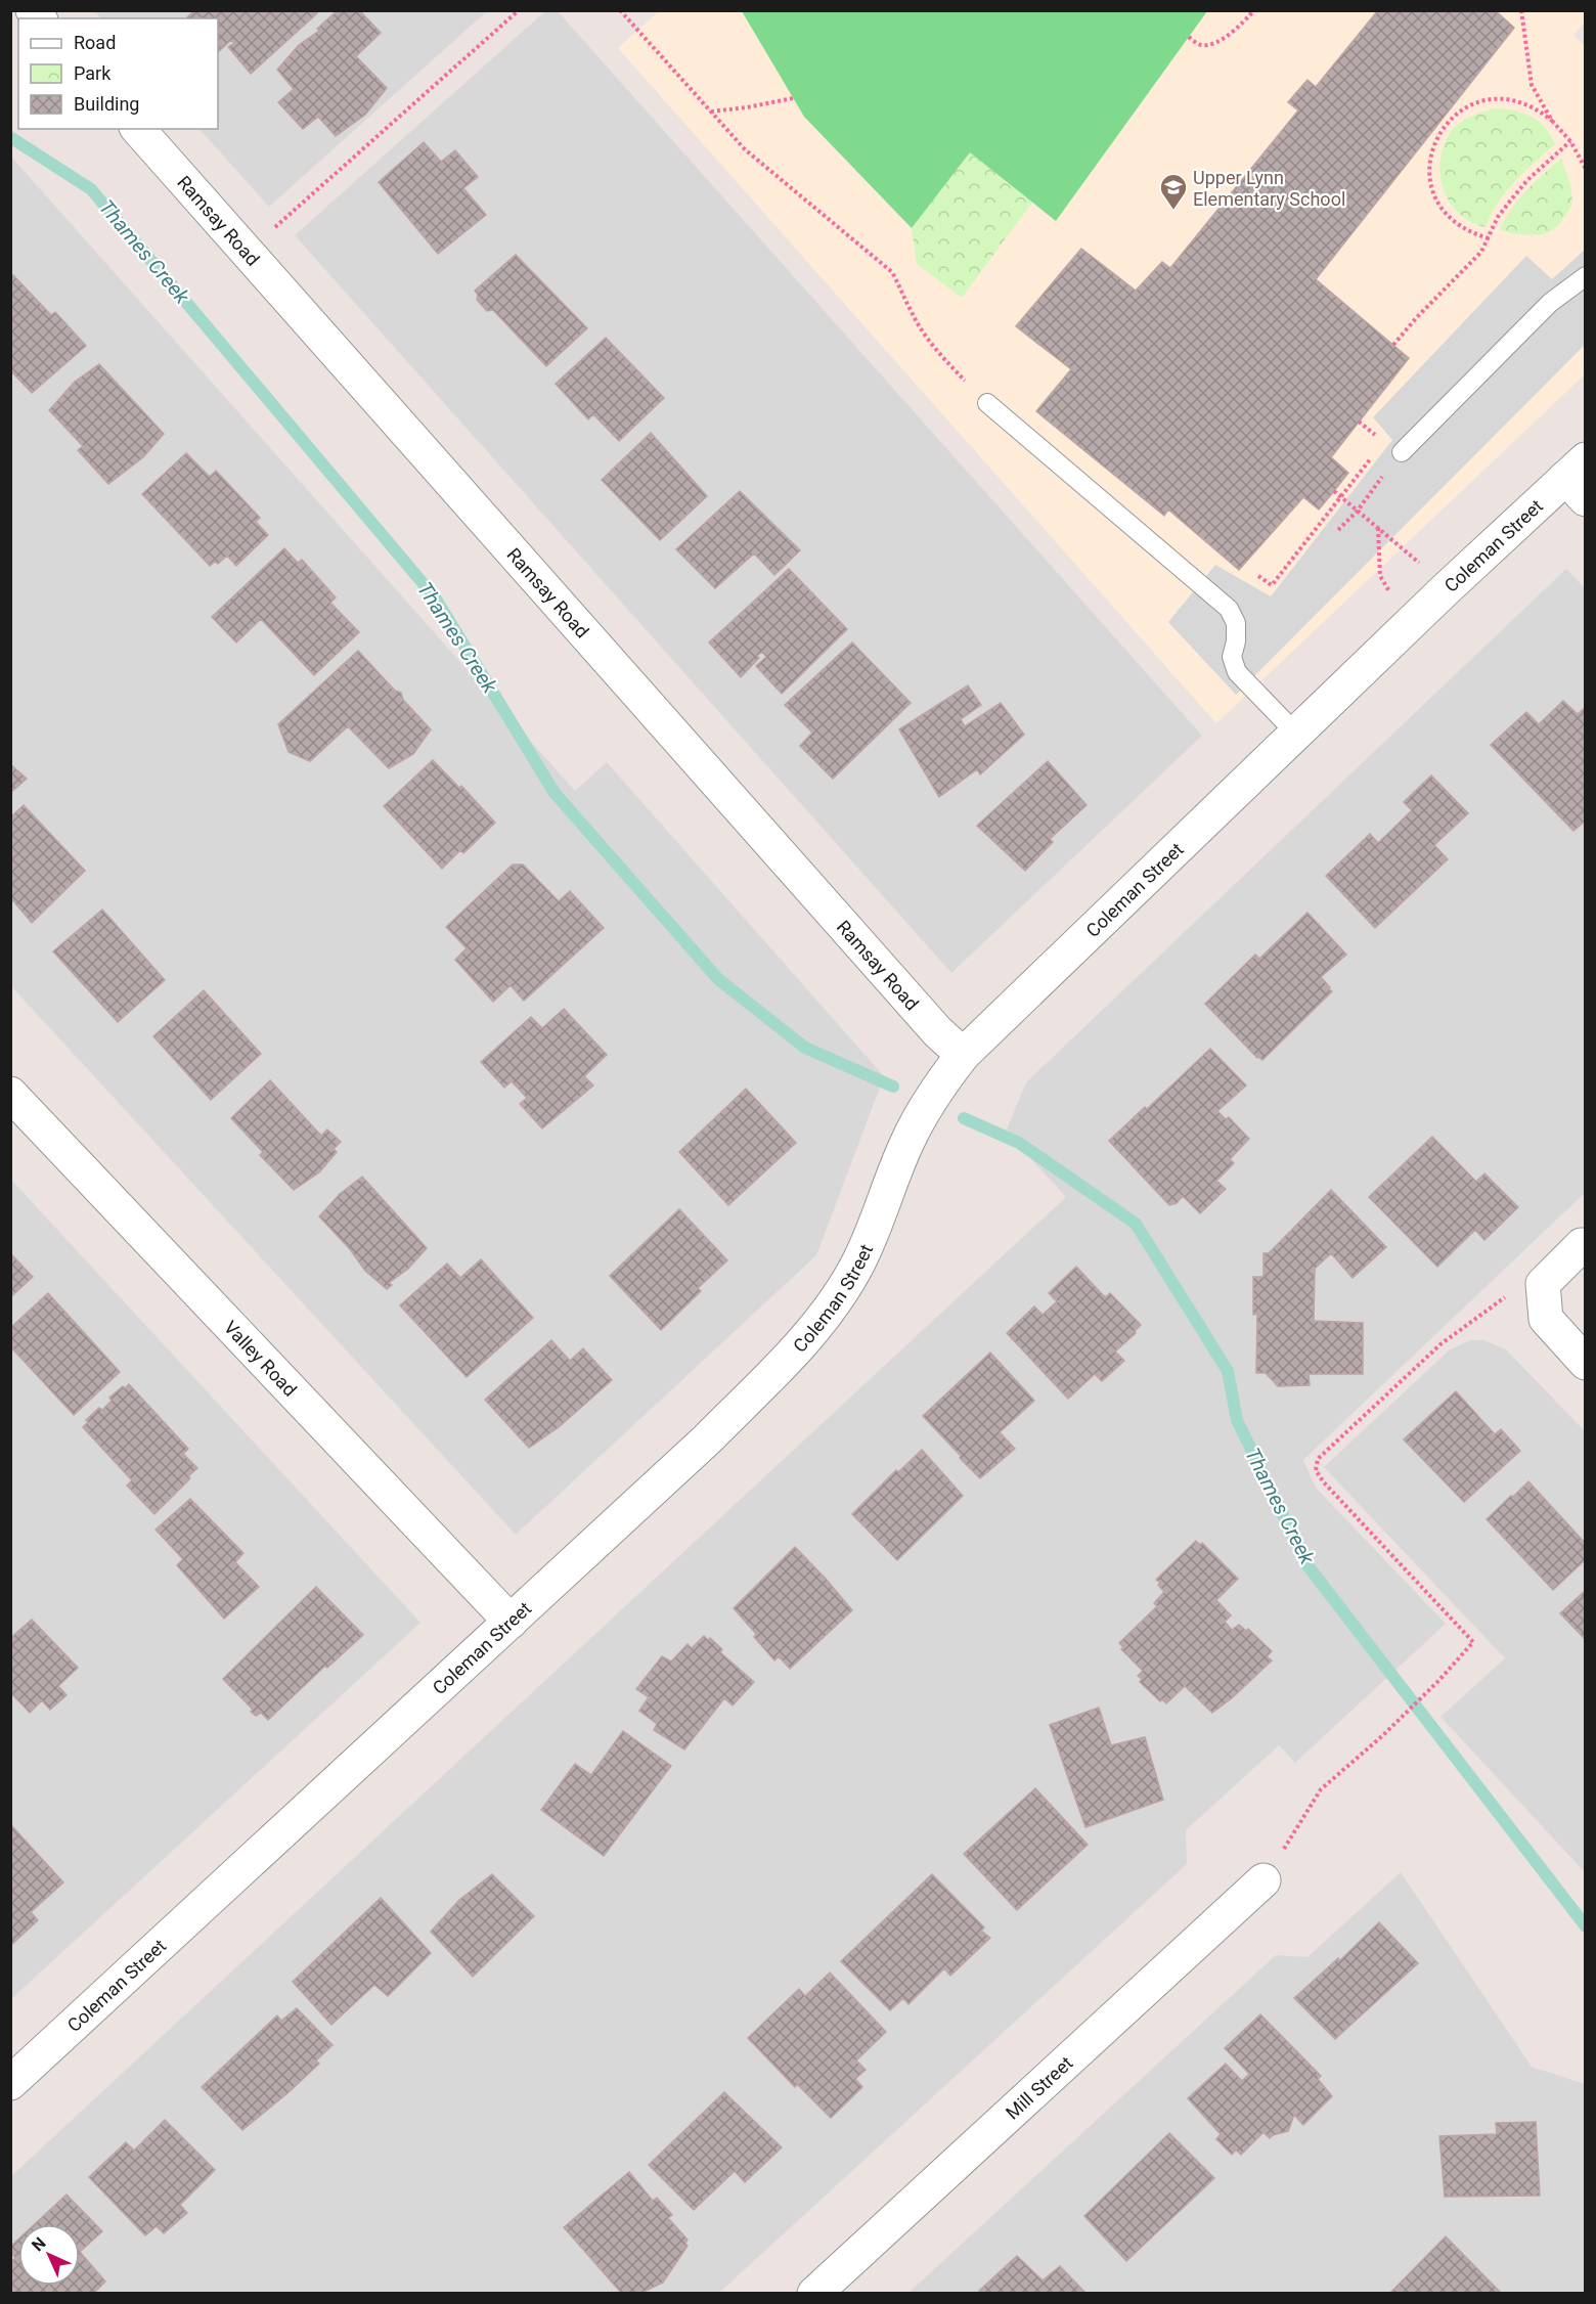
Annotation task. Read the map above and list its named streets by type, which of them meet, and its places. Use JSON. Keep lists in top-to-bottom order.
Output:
{
  "streets": {
    "street": [
      "Ramsay Road",
      "Coleman Street",
      "Valley Road",
      "Mill Street"
    ]
  },
  "crossings": [
    ["Ramsay Road", "Coleman Street"],
    ["Coleman Street", "Valley Road"]
  ],
  "water": ["Thames Creek"],
  "places": {
    "school or university": ["Upper Lynn Elementary School"]
  },
  "legend": ["Road", "Park", "Building"],
  "north": "top left"
}
